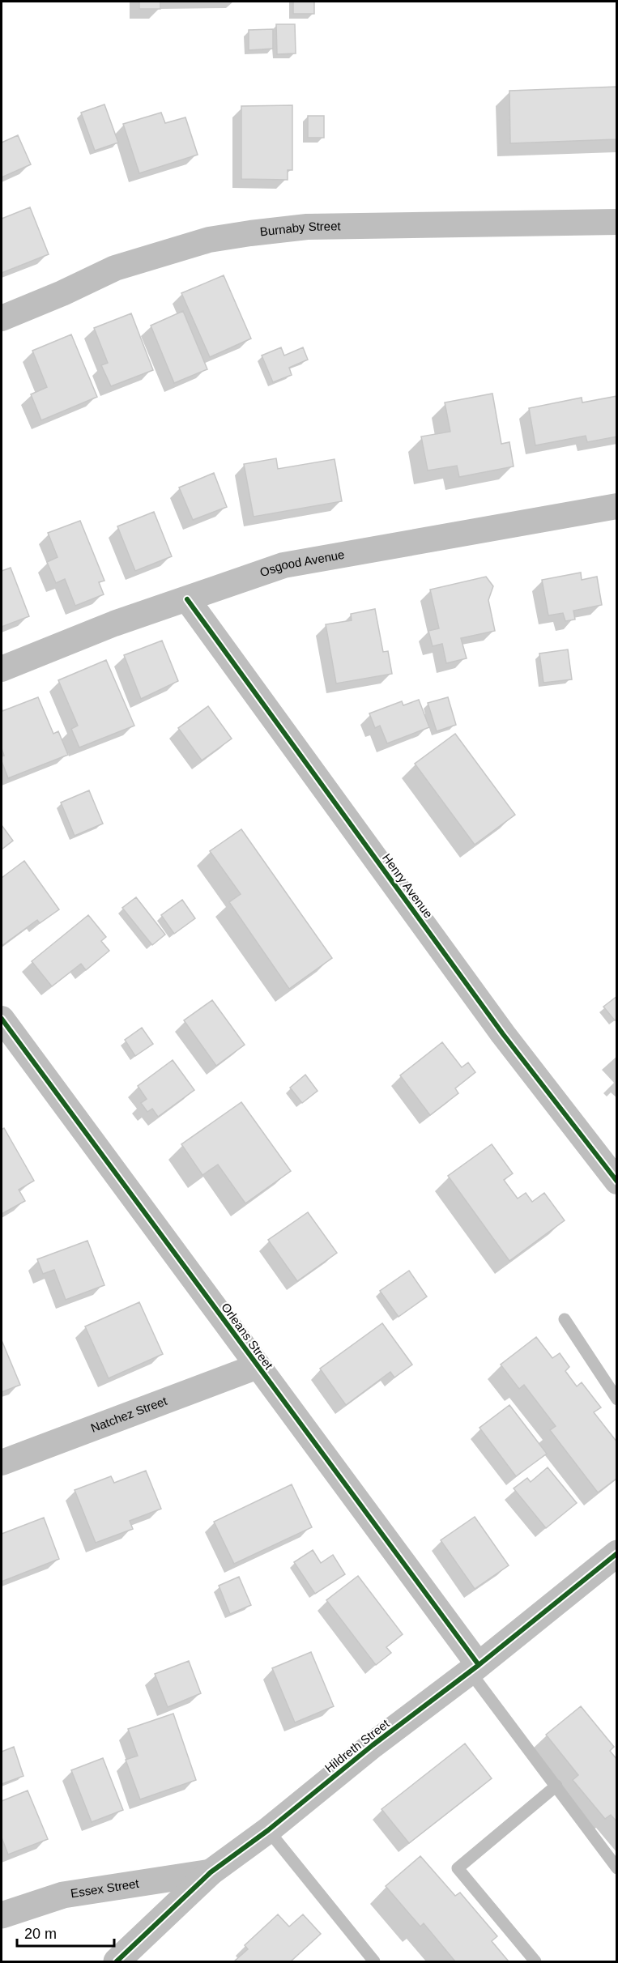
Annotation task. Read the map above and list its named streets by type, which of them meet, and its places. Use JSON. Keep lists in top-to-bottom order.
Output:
{
  "streets": {
    "street": [
      "Burnaby Street",
      "Osgood Avenue",
      "Henry Avenue",
      "Orleans Street",
      "Natchez Street",
      "Hildreth Street",
      "Essex Street"
    ]
  },
  "crossings": [
    ["Osgood Avenue", "Henry Avenue"],
    ["Orleans Street", "Natchez Street"],
    ["Orleans Street", "Hildreth Street"],
    ["Hildreth Street", "Essex Street"]
  ],
  "scale_bar": "20 m"
}
